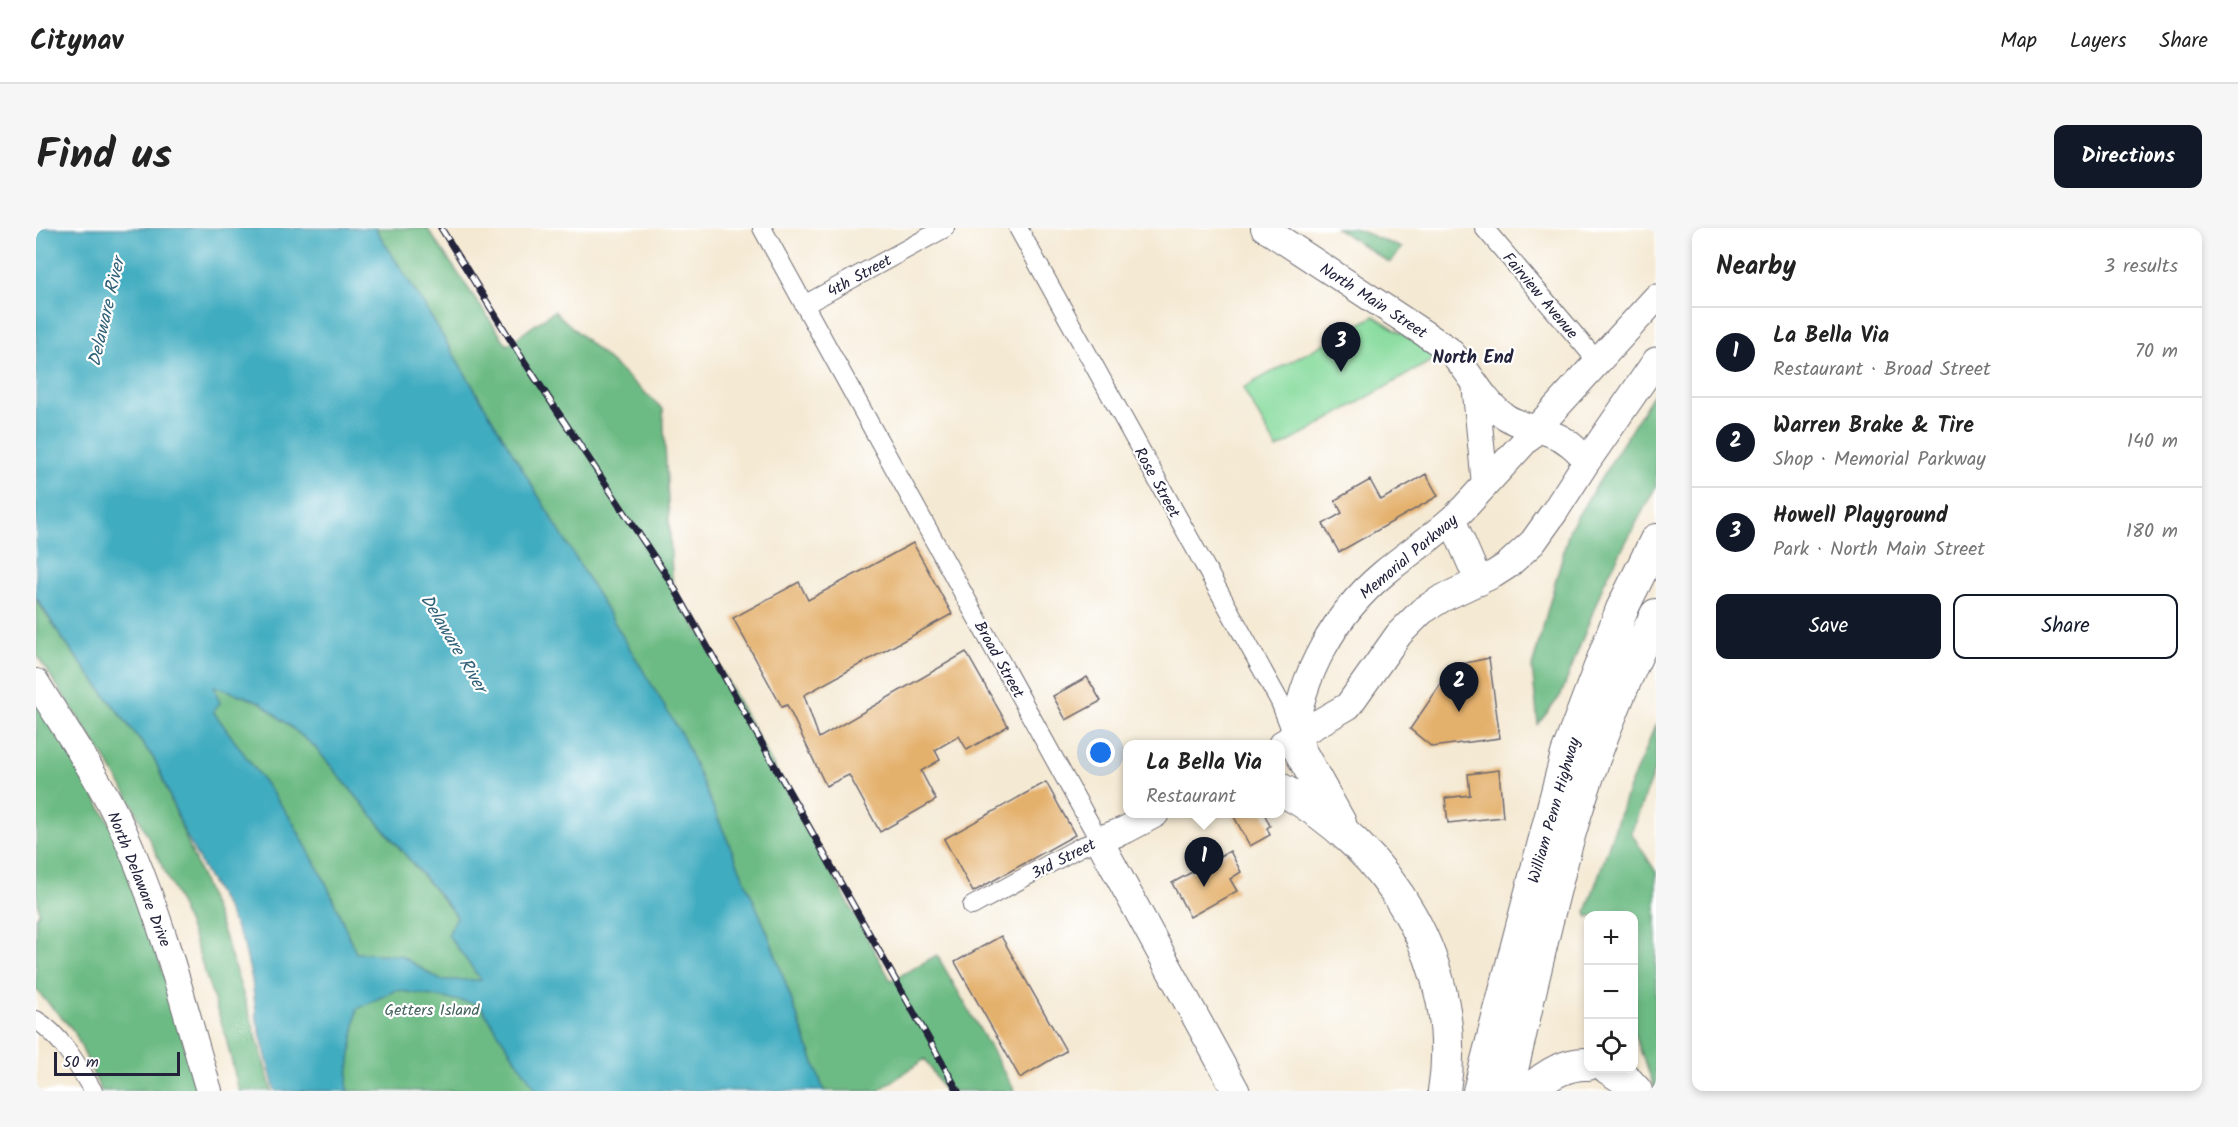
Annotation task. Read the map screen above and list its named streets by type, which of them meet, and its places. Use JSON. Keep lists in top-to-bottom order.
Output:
{
  "streets": {
    "highway": ["William Penn Highway"],
    "main road": ["Memorial Parkway", "Broad Street", "3rd Street"],
    "street": [
      "4th Street",
      "Fairview Avenue",
      "North Main Street",
      "Rose Street",
      "North Delaware Drive"
    ]
  },
  "crossings": [
    ["4th Street", "Broad Street"],
    ["Fairview Avenue", "Memorial Parkway"],
    ["North Main Street", "Memorial Parkway"],
    ["Rose Street", "Memorial Parkway"],
    ["Broad Street", "3rd Street"]
  ],
  "districts": ["North End"],
  "water": ["Delaware River"],
  "parks": ["Getters Island"],
  "scale_bar": "50 m",
  "page": {
    "header": "Citynav",
    "nav": ["Map", "Layers", "Share"],
    "title": "Find us",
    "buttons": [
      "Directions",
      ["Save", "Share"]
    ],
    "heading": ["Nearby", "3 results"],
    "list": [
      {
        "mark": "1",
        "name": "La Bella Via",
        "note": "Restaurant · Broad Street",
        "value": "70 m"
      },
      {
        "mark": "2",
        "name": "Warren Brake & Tire",
        "note": "Shop · Memorial Parkway",
        "value": "140 m"
      },
      {
        "mark": "3",
        "name": "Howell Playground",
        "note": "Park · North Main Street",
        "value": "180 m"
      }
    ],
    "pins": ["3", "2", "1"],
    "popup": ["La Bella Via", "Restaurant"],
    "map_buttons": ["+", "−"],
    "scale": "50 m"
  }
}
